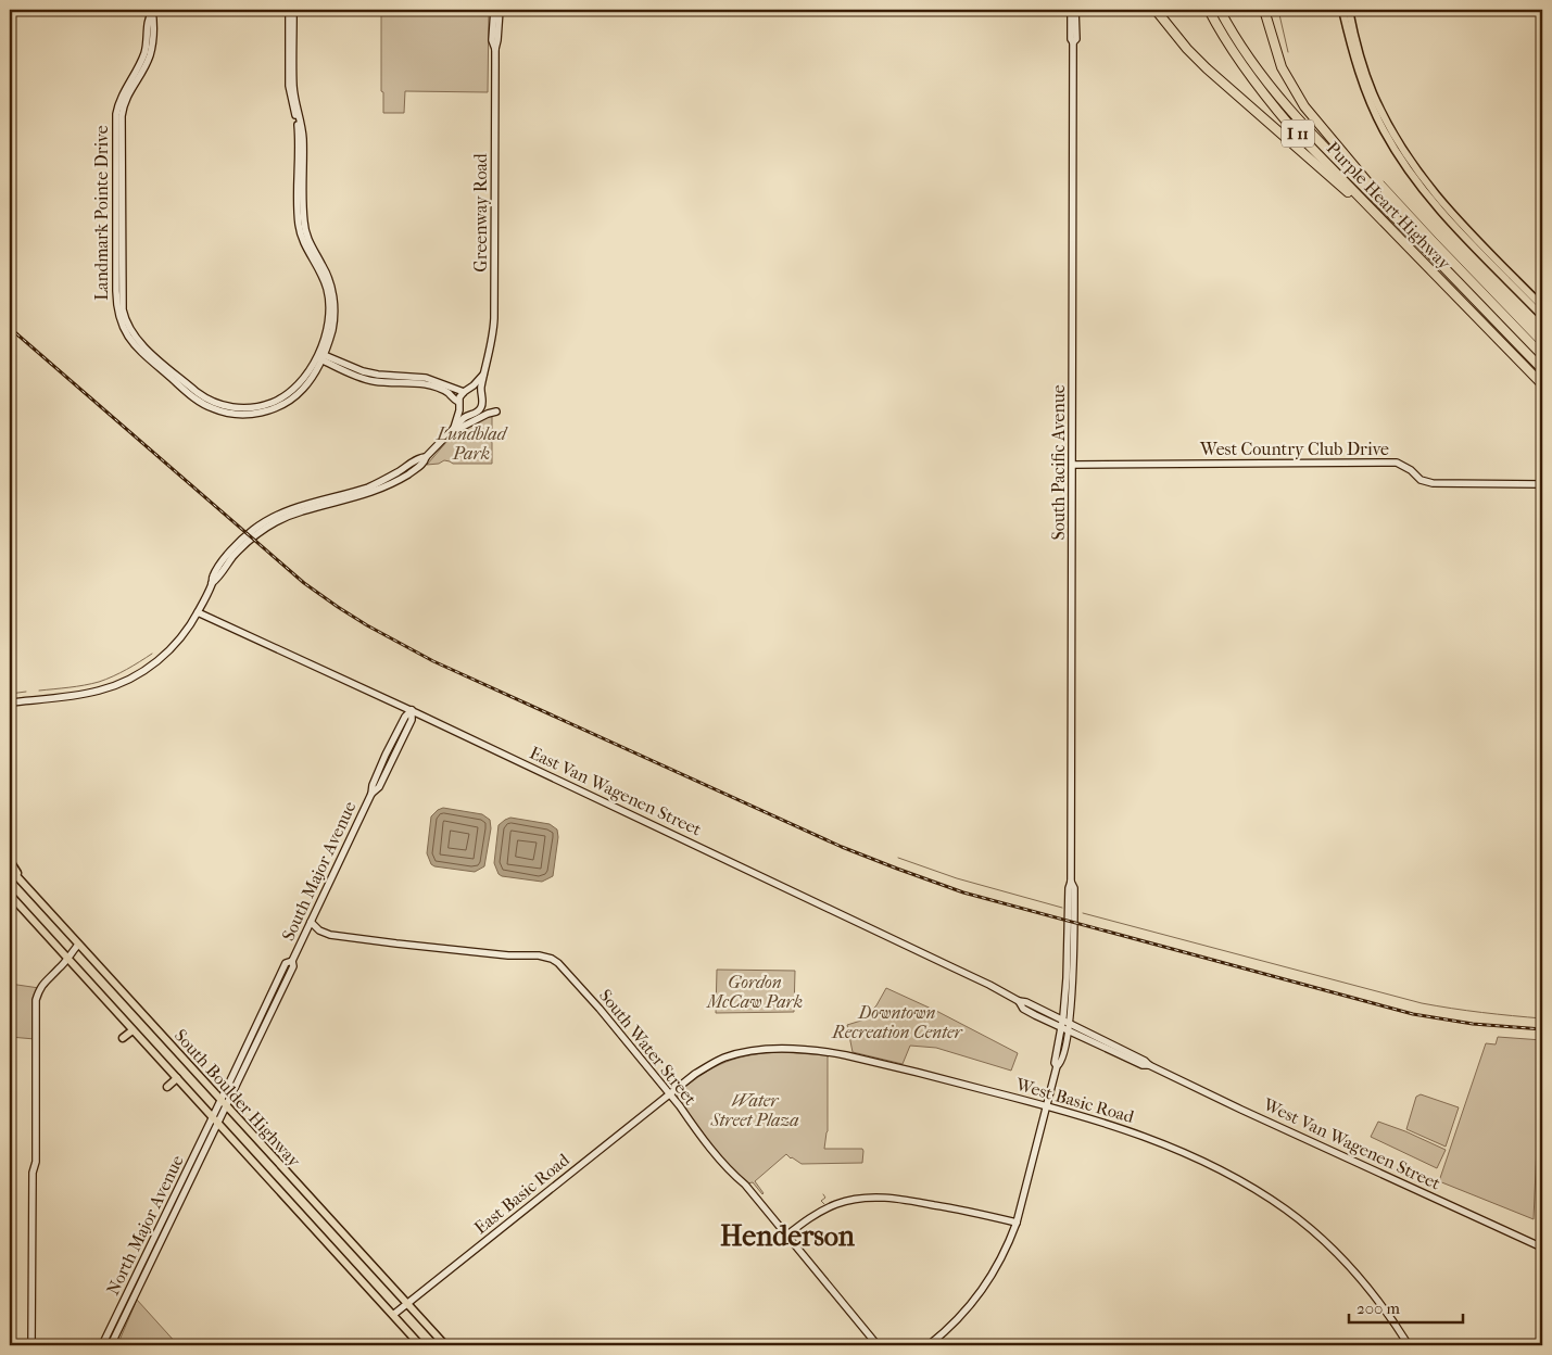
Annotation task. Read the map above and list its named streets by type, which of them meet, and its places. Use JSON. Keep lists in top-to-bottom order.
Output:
{
  "streets": {
    "highway": ["I 11", "Purple Heart Highway"],
    "main road": ["South Boulder Highway"],
    "street": [
      "Landmark Pointe Drive",
      "Greenway Road",
      "West Country Club Drive",
      "South Pacific Avenue",
      "East Van Wagenen Street",
      "South Major Avenue",
      "South Water Street",
      "West Basic Road",
      "West Van Wagenen Street",
      "East Basic Road",
      "North Major Avenue"
    ]
  },
  "crossings": [
    ["West Country Club Drive", "South Pacific Avenue"],
    ["South Pacific Avenue", "East Van Wagenen Street"],
    ["South Pacific Avenue", "West Basic Road"],
    ["South Pacific Avenue", "West Van Wagenen Street"],
    ["East Van Wagenen Street", "South Major Avenue"],
    ["East Van Wagenen Street", "West Van Wagenen Street"],
    ["South Major Avenue", "South Water Street"],
    ["South Major Avenue", "South Boulder Highway"],
    ["South Major Avenue", "North Major Avenue"],
    ["South Water Street", "West Basic Road"],
    ["South Water Street", "East Basic Road"],
    ["South Boulder Highway", "East Basic Road"],
    ["South Boulder Highway", "North Major Avenue"],
    ["West Basic Road", "East Basic Road"]
  ],
  "districts": ["Henderson"],
  "parks": [
    "Lundblad Park",
    "Gordon McCaw Park",
    "Downtown Recreation Center",
    "Water Street Plaza"
  ],
  "scale_bar": "200 m"
}
